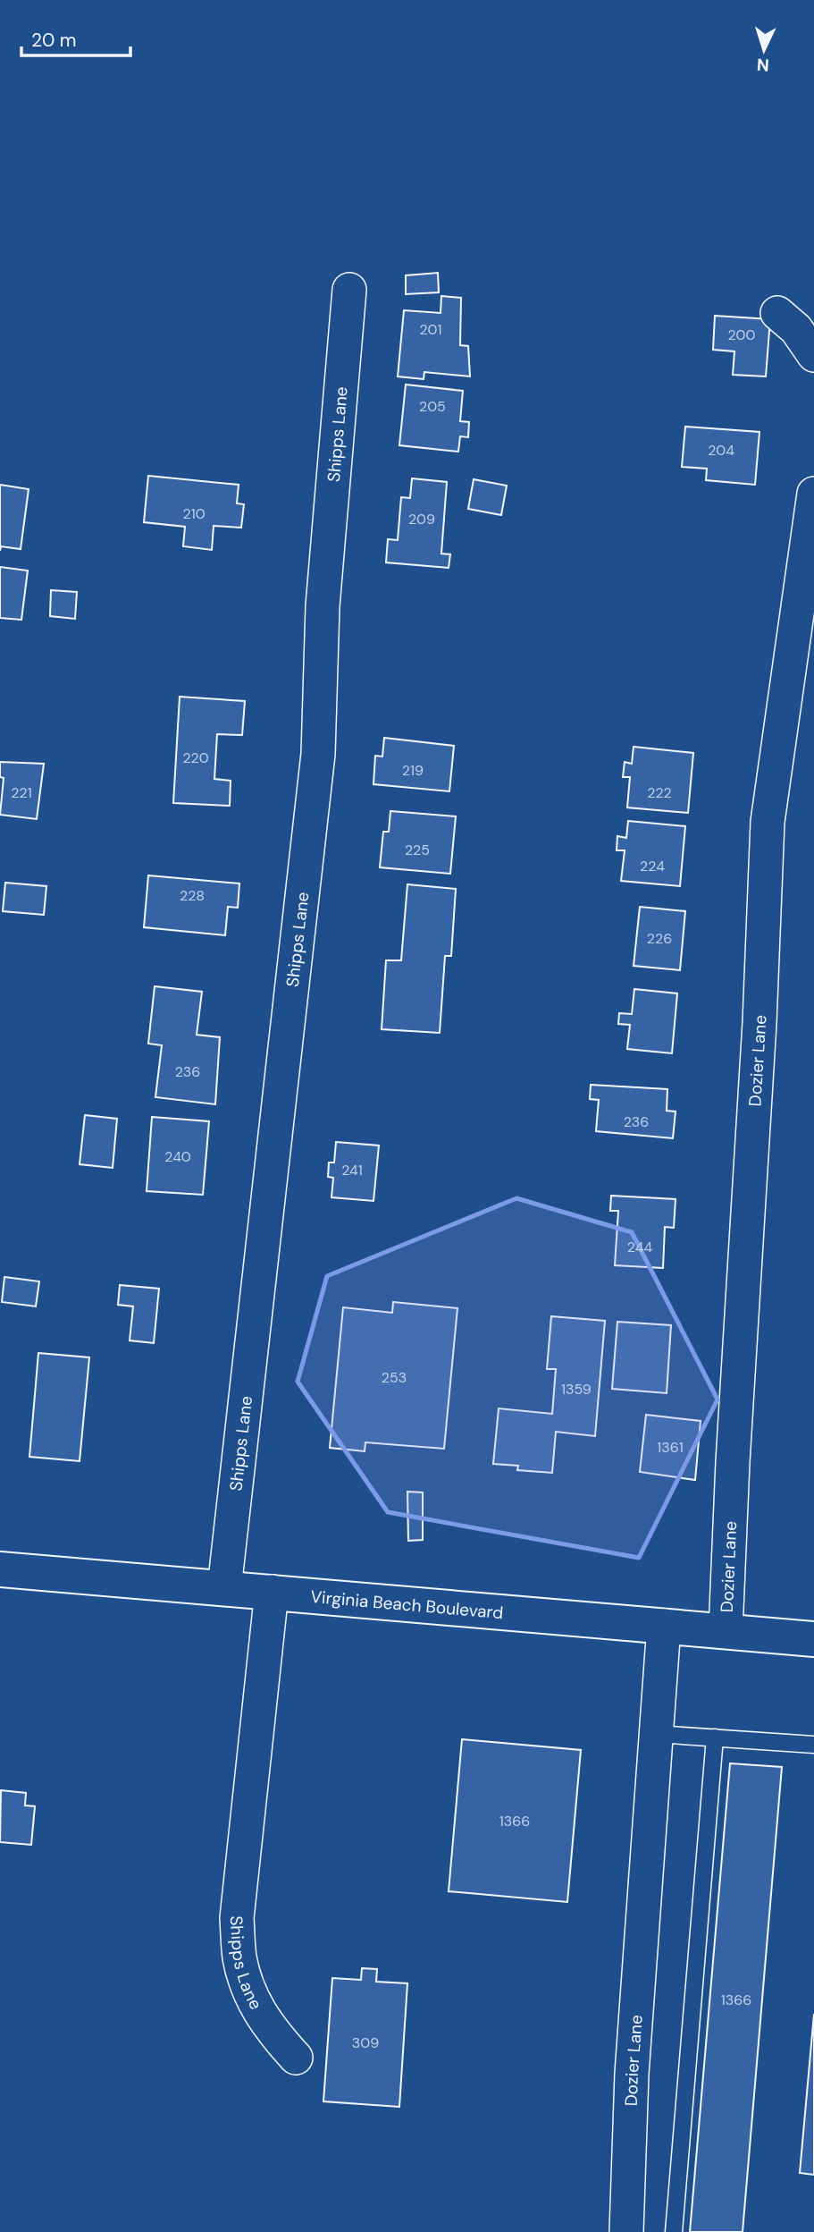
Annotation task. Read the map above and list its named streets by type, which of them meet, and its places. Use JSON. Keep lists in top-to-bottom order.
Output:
{
  "streets": {
    "main road": ["Virginia Beach Boulevard"],
    "street": ["Shipps Lane", "Dozier Lane"]
  },
  "crossings": [
    ["Shipps Lane", "Virginia Beach Boulevard"],
    ["Dozier Lane", "Virginia Beach Boulevard"]
  ],
  "house_numbers": [
    "201",
    "200",
    "205",
    "204",
    "210",
    "209",
    "220",
    "219",
    "221",
    "222",
    "225",
    "224",
    "228",
    "226",
    "236",
    "236",
    "240",
    "241",
    "244",
    "253",
    "1359",
    "1361",
    "1366",
    "1366",
    "309"
  ],
  "scale_bar": "20 m",
  "north": "bottom"
}
